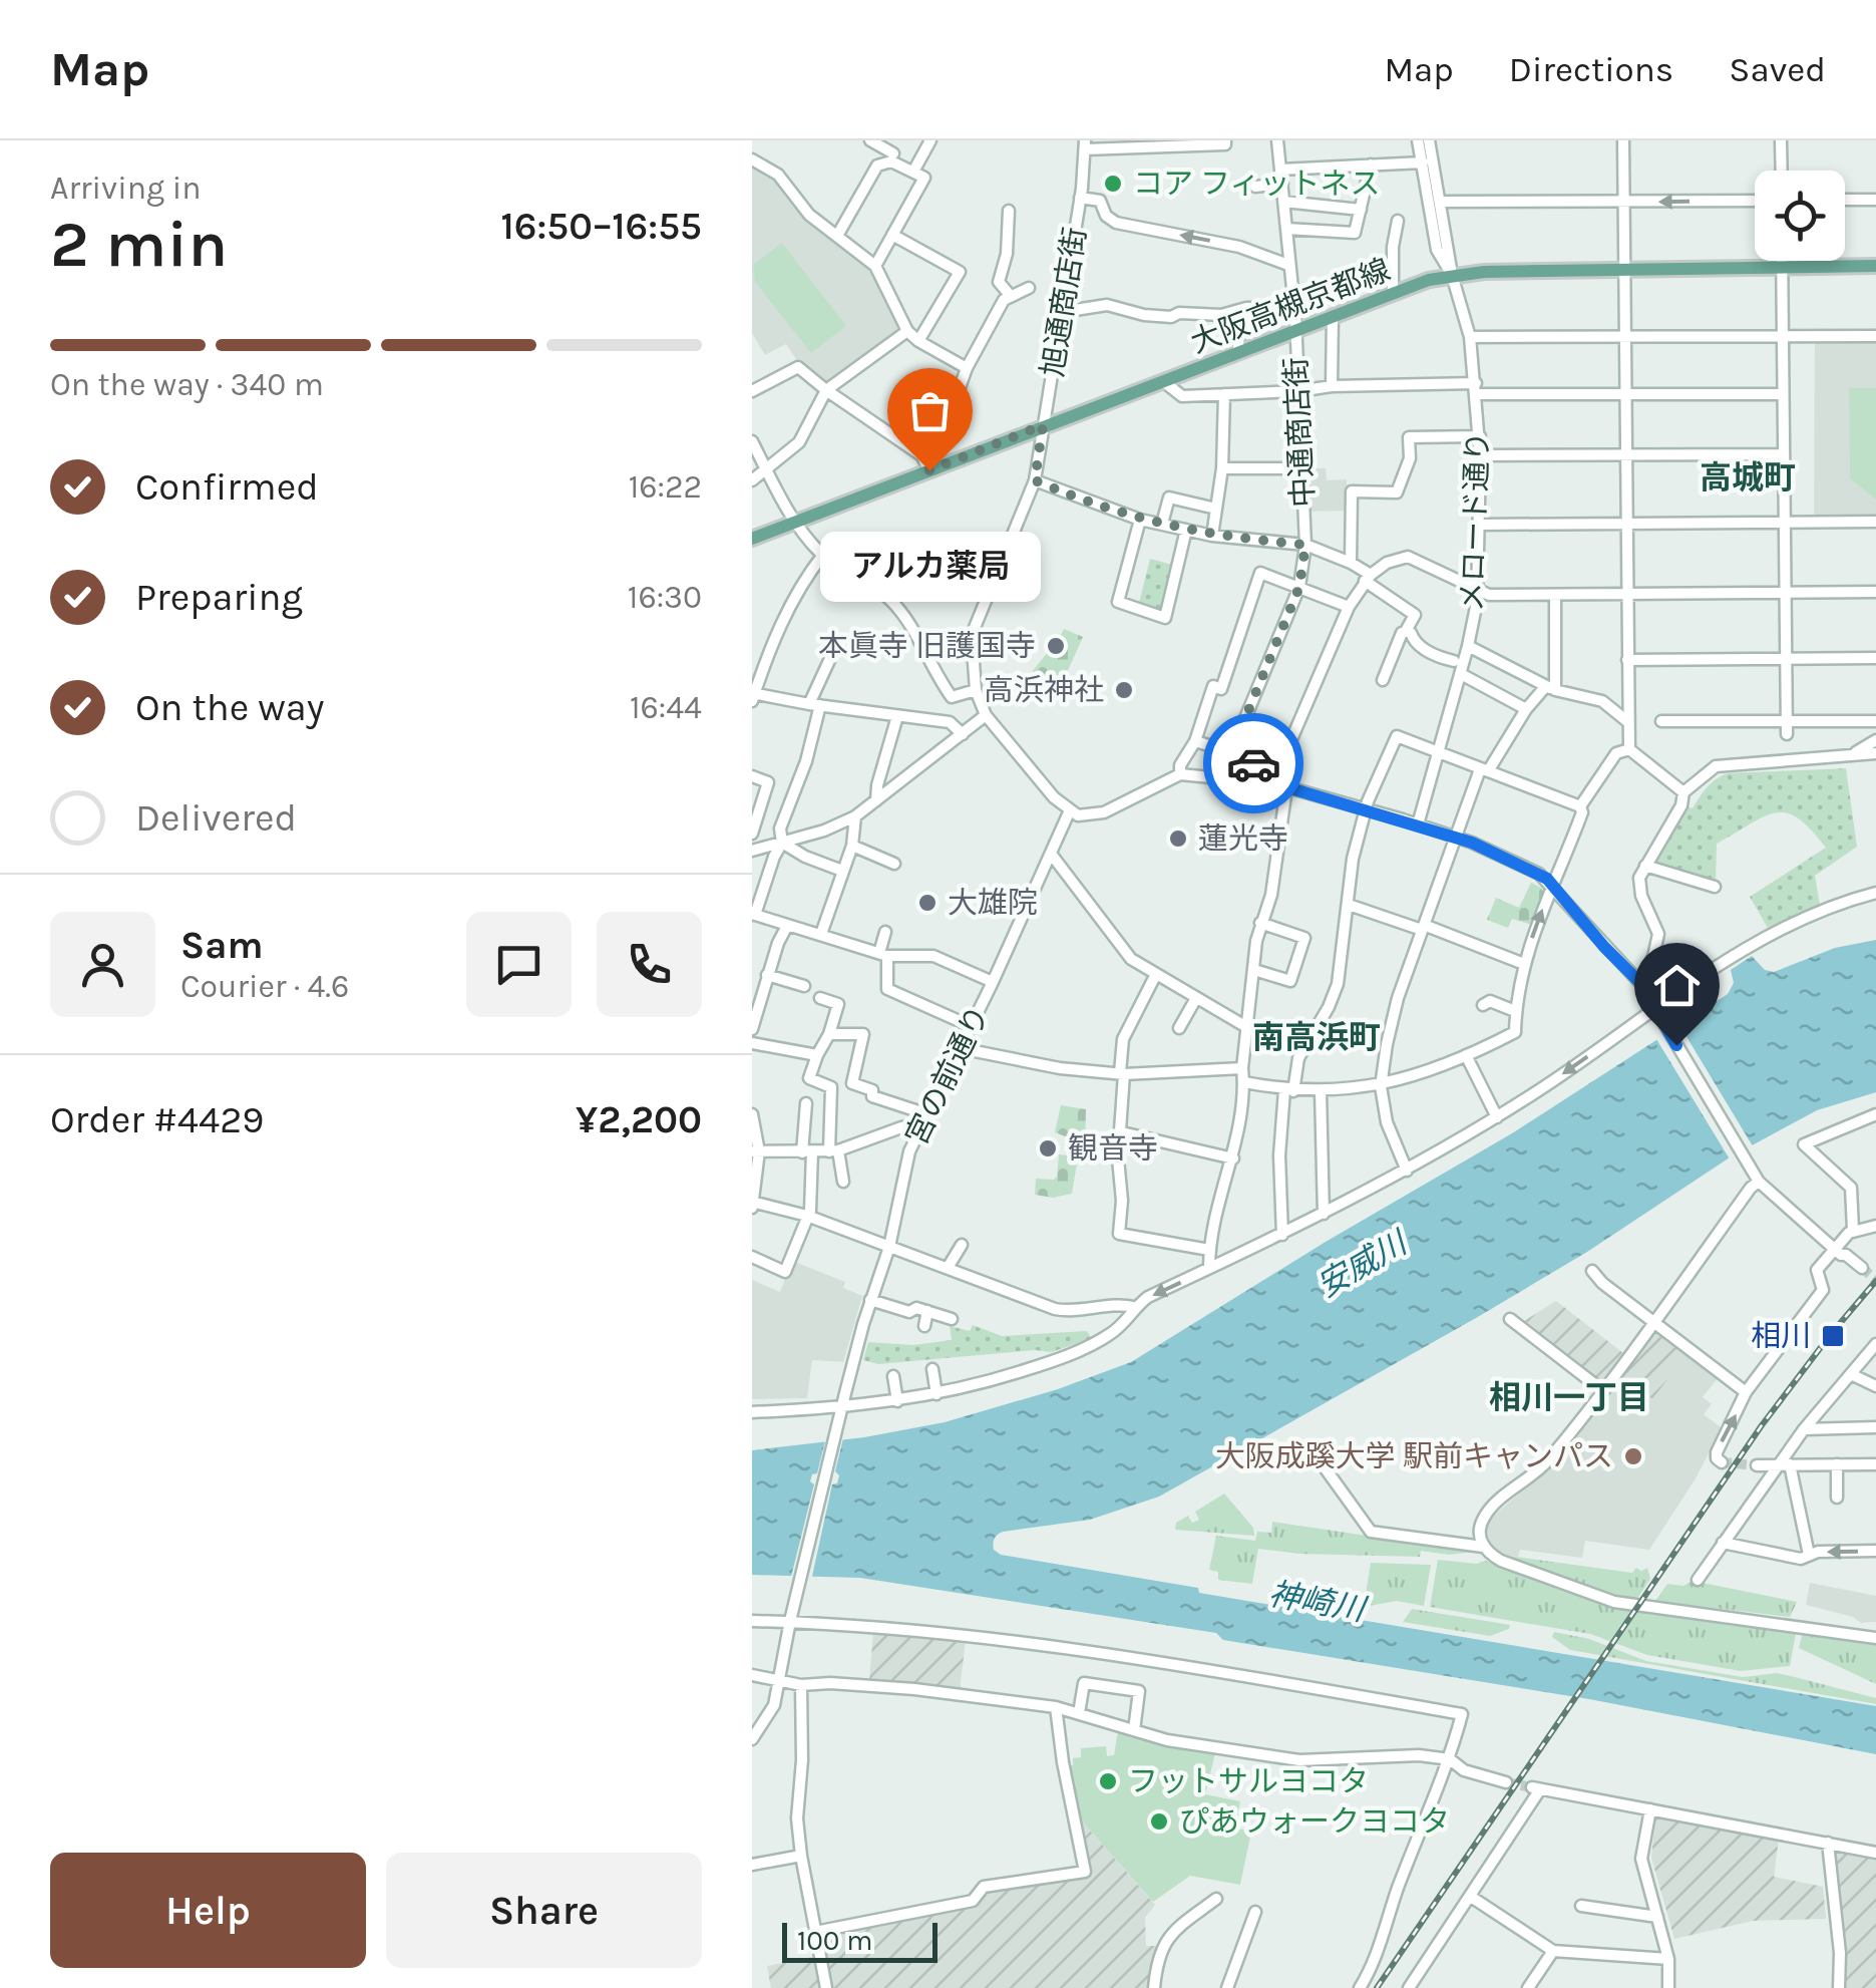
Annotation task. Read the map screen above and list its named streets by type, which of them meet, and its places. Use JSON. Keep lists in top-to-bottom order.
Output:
{
  "streets": {
    "main road": ["大阪高槻京都線"],
    "street": [
      "旭通商店街",
      "中通商店街",
      "メロード通り",
      "宮の前通り"
    ]
  },
  "crossings": [
    ["旭通商店街", "大阪高槻京都線"],
    ["旭通商店街", "宮の前通り"],
    ["大阪高槻京都線", "中通商店街"],
    ["大阪高槻京都線", "メロード通り"]
  ],
  "districts": ["高城町", "南高浜町", "相川一丁目"],
  "water": ["安威川", "神崎川"],
  "places": {
    "other": [
      "コア フィットネス",
      "アルカ薬局",
      "本眞寺 旧護国寺",
      "高浜神社",
      "蓮光寺",
      "大雄院",
      "観音寺",
      "大阪成蹊大学 駅前キャンパス",
      "フットサルヨコタ",
      "ぴあウォークヨコタ"
    ],
    "transit": ["相川"]
  },
  "scale_bar": "100 m",
  "page": {
    "header": "Map",
    "nav": ["Map", "Directions", "Saved"],
    "heading": ["2 min", "Arriving in", "16:50–16:55"],
    "panel": [
      "Sam",
      "Courier · 4.6",
      "Order #4429",
      "¥2,200"
    ],
    "bar": "On the way · 340 m",
    "list": [
      ["Confirmed", "16:22"],
      ["Preparing", "16:30"],
      ["On the way", "16:44"],
      "Delivered"
    ],
    "bubble": "アルカ薬局",
    "buttons": ["Help", "Share"],
    "scale": "100 m"
  }
}
